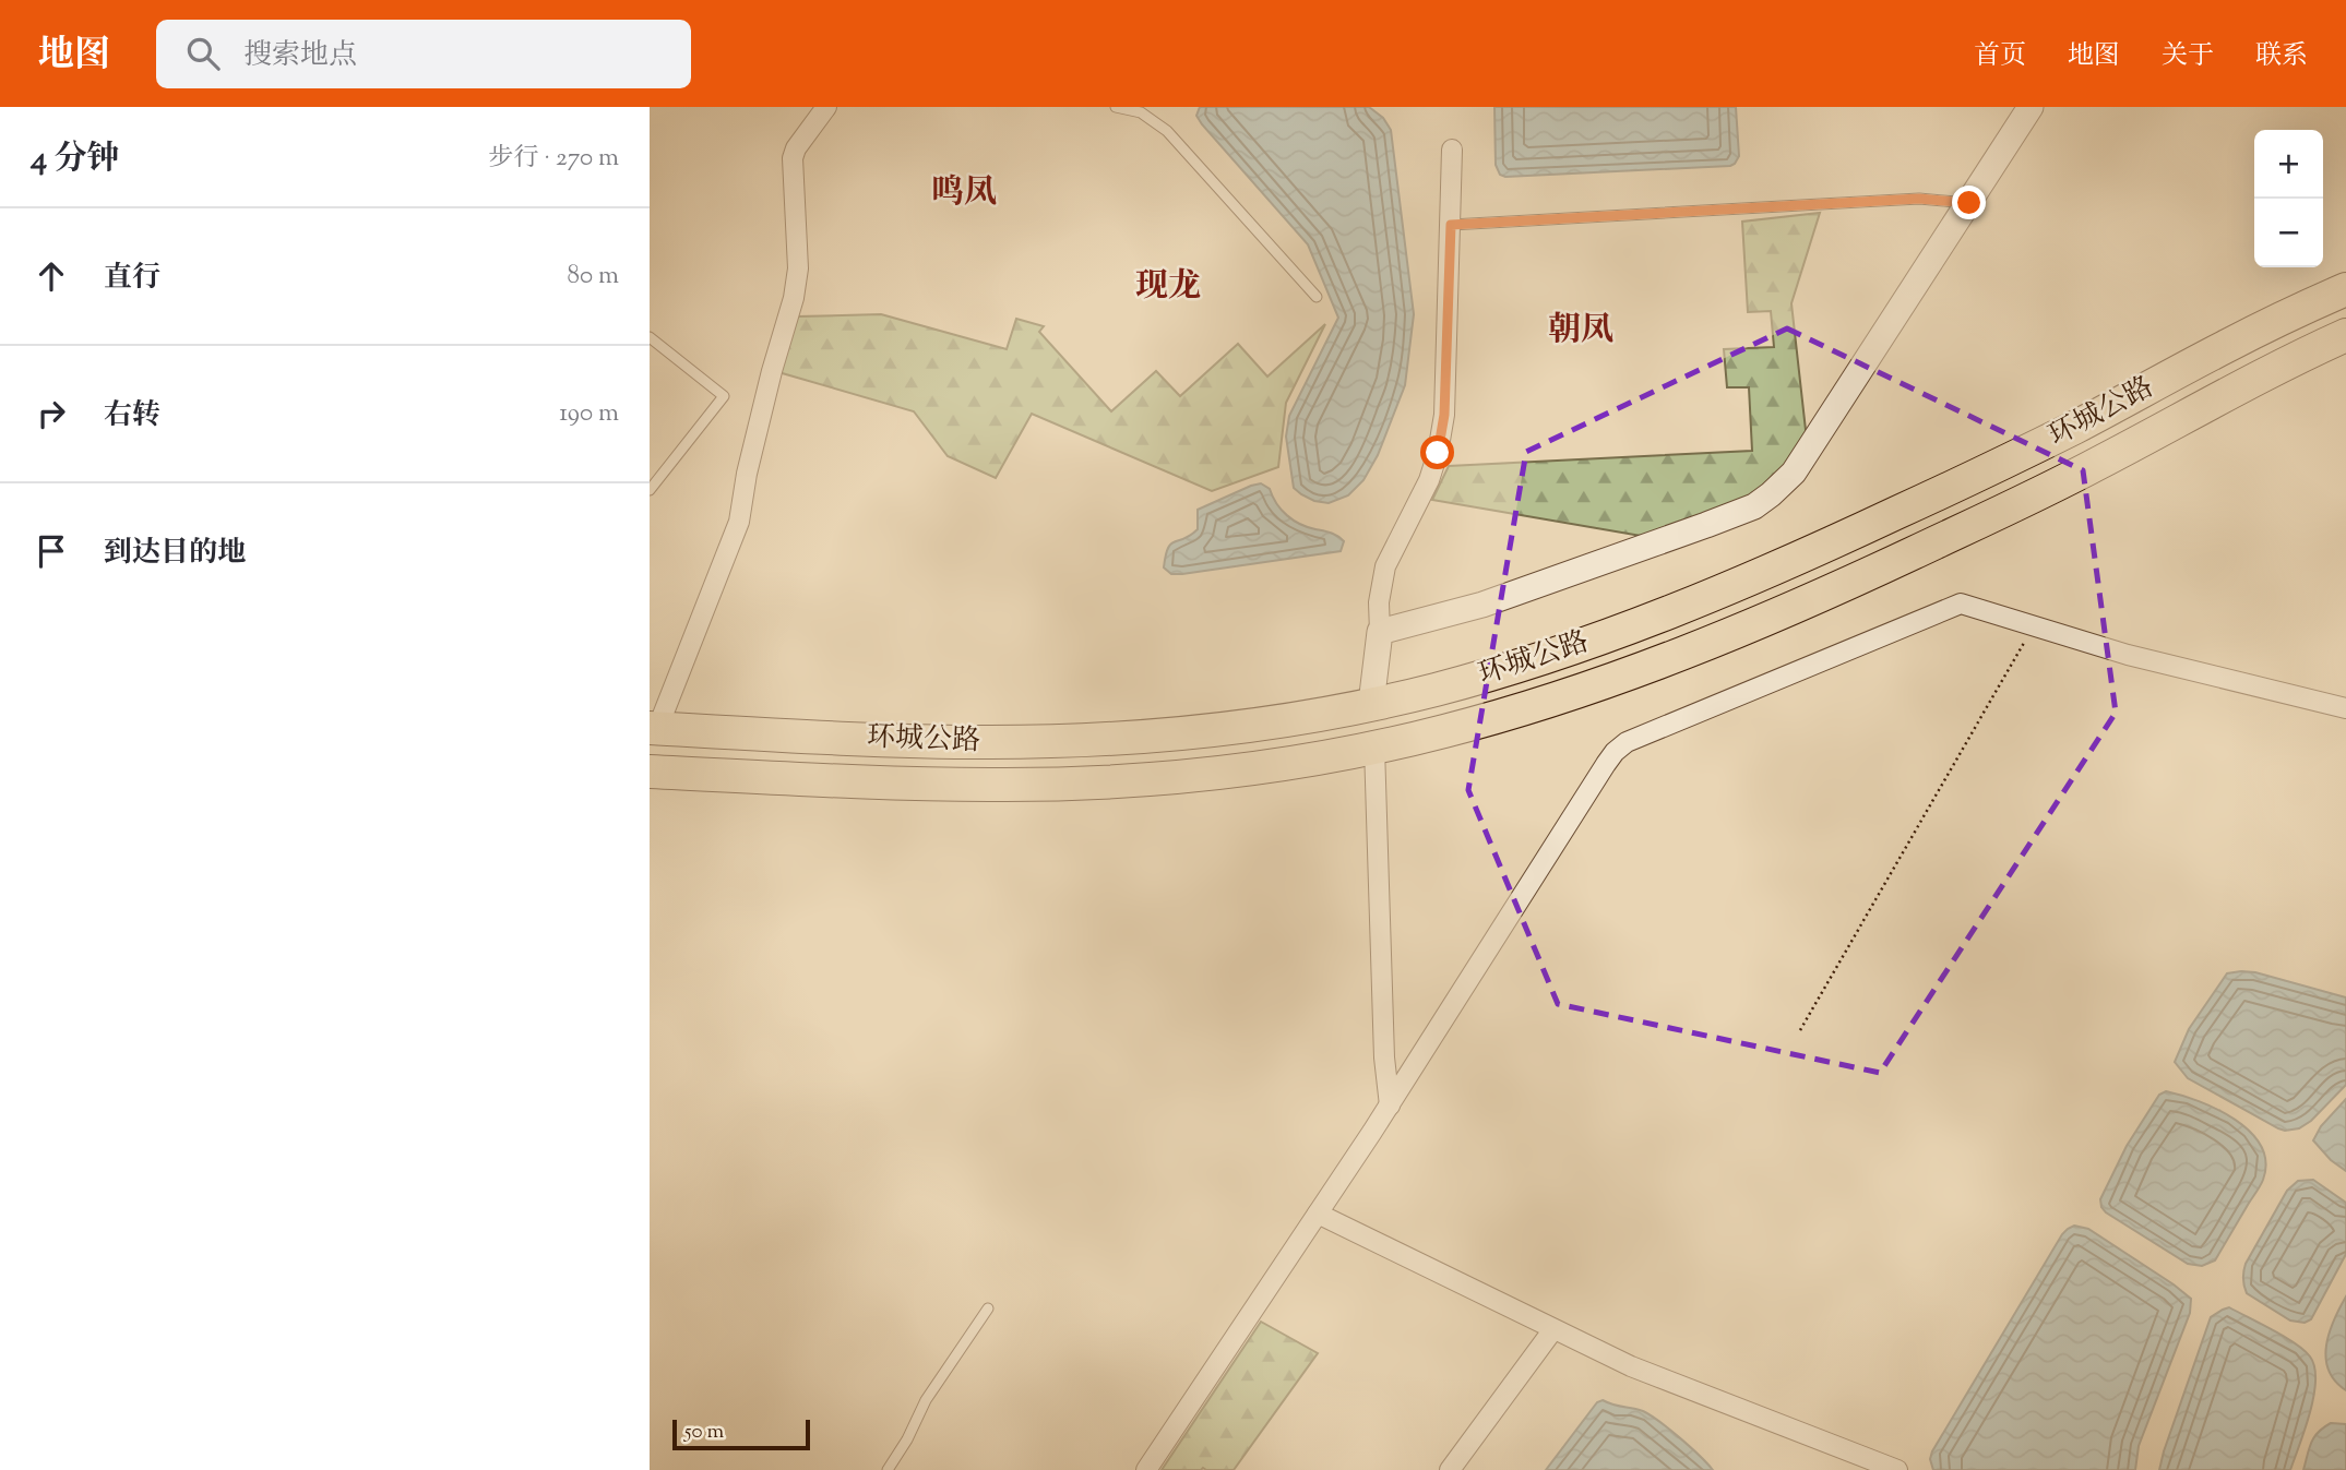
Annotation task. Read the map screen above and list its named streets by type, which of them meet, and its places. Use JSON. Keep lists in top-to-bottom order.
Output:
{
  "streets": {
    "highway": ["环城公路"]
  },
  "districts": ["鸣凤", "现龙", "朝凤"],
  "scale_bar": "50 m",
  "page": {
    "header": "地图",
    "search": "搜索地点",
    "nav": [
      "首页",
      "地图",
      "关于",
      "联系"
    ],
    "heading": ["4 分钟", "步行 · 270 m"],
    "map_buttons": ["+", "−"],
    "list": [
      ["直行", "80 m"],
      ["右转", "190 m"],
      "到达目的地"
    ],
    "scale": "50 m"
  }
}
